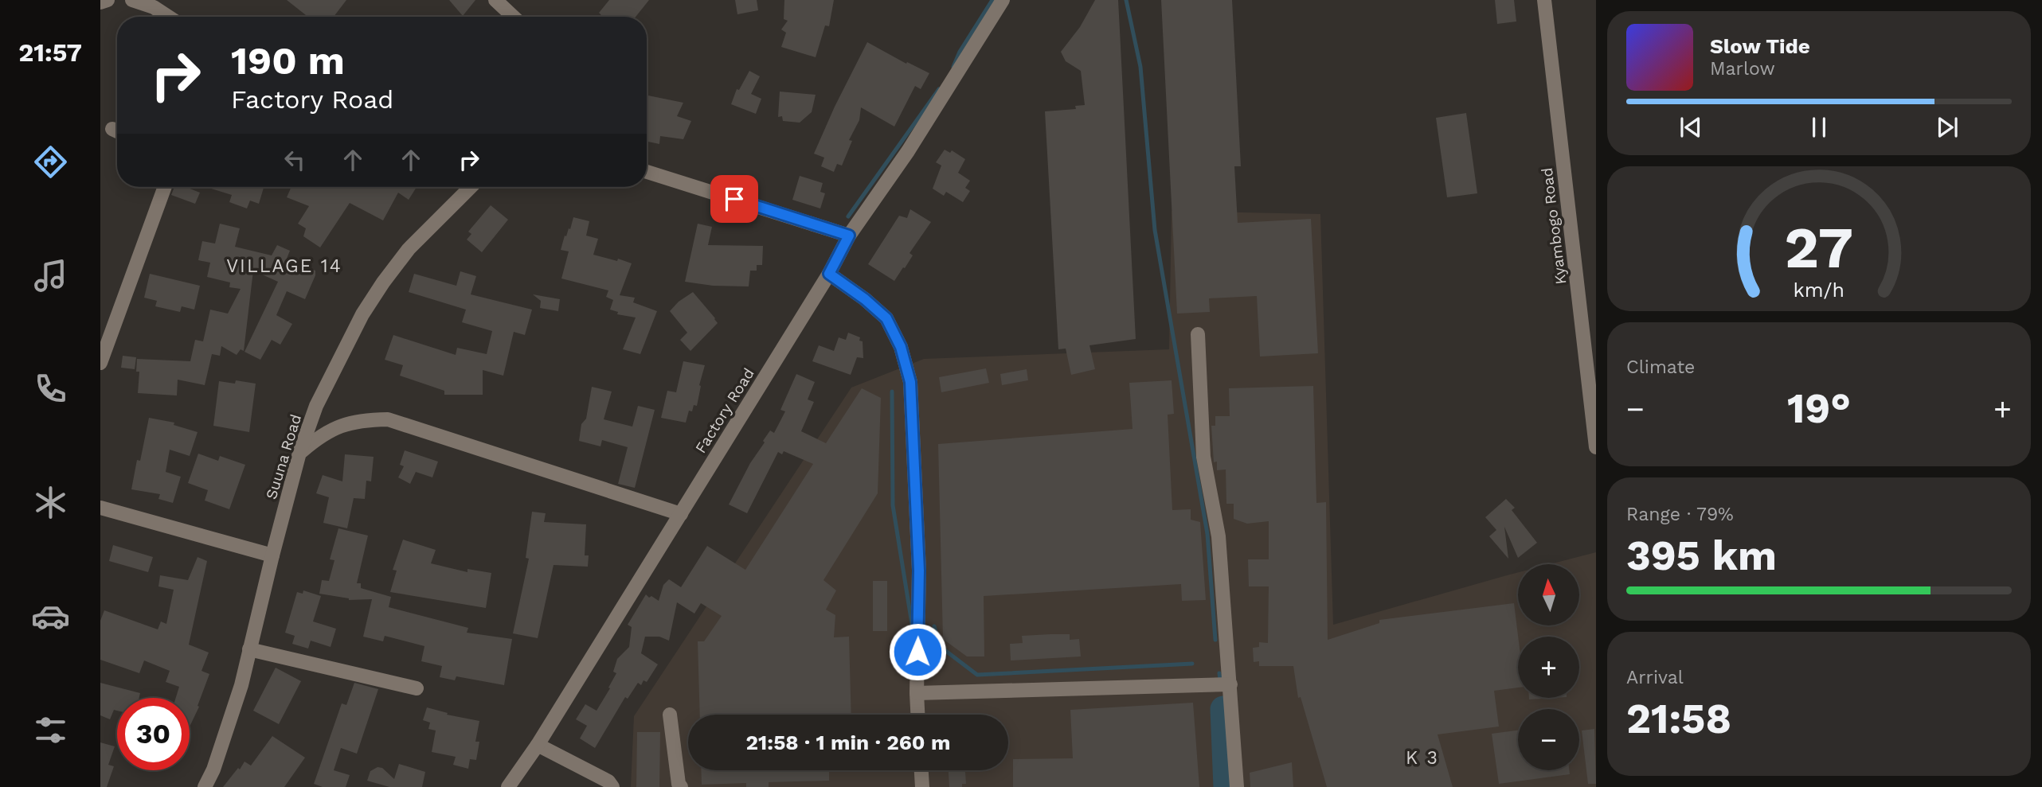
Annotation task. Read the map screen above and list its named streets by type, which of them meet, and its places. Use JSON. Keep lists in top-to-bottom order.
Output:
{
  "streets": {
    "street": ["Kyambogo Road", "Factory Road", "Suuna Road"]
  },
  "districts": ["VILLAGE 14", "K 3"],
  "north": "top",
  "page": {
    "tabs": "21:57",
    "turn": ["190 m", "Factory Road"],
    "song": ["Slow Tide", "Marlow"],
    "tile": [
      "Climate",
      ["Range · 79%", "395 km"],
      ["Arrival", "21:58"]
    ],
    "heat": ["−", "19°", "+"],
    "map_buttons": ["+", "−"],
    "limit": "30",
    "trip": "21:58 · 1 min · 260 m",
    "gauge": ["27", "km/h"]
  }
}
